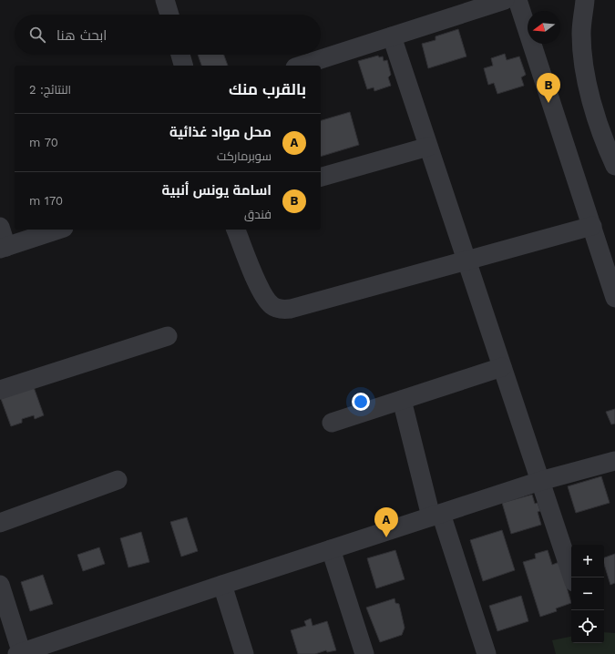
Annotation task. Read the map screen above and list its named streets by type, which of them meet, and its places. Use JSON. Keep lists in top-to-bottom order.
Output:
{
  "north": "left",
  "page": {
    "search": "ابحث هنا",
    "heading": ["بالقرب منك", "النتائج: 2"],
    "pins": ["B", "A"],
    "list": [
      {
        "mark": "A",
        "name": "محل مواد غذائية",
        "note": "سوبرماركت",
        "value": "70 m"
      },
      {
        "mark": "B",
        "name": "اسامة يونس أنبية",
        "note": "فندق",
        "value": "170 m"
      }
    ],
    "map_buttons": ["+", "−"]
  }
}
